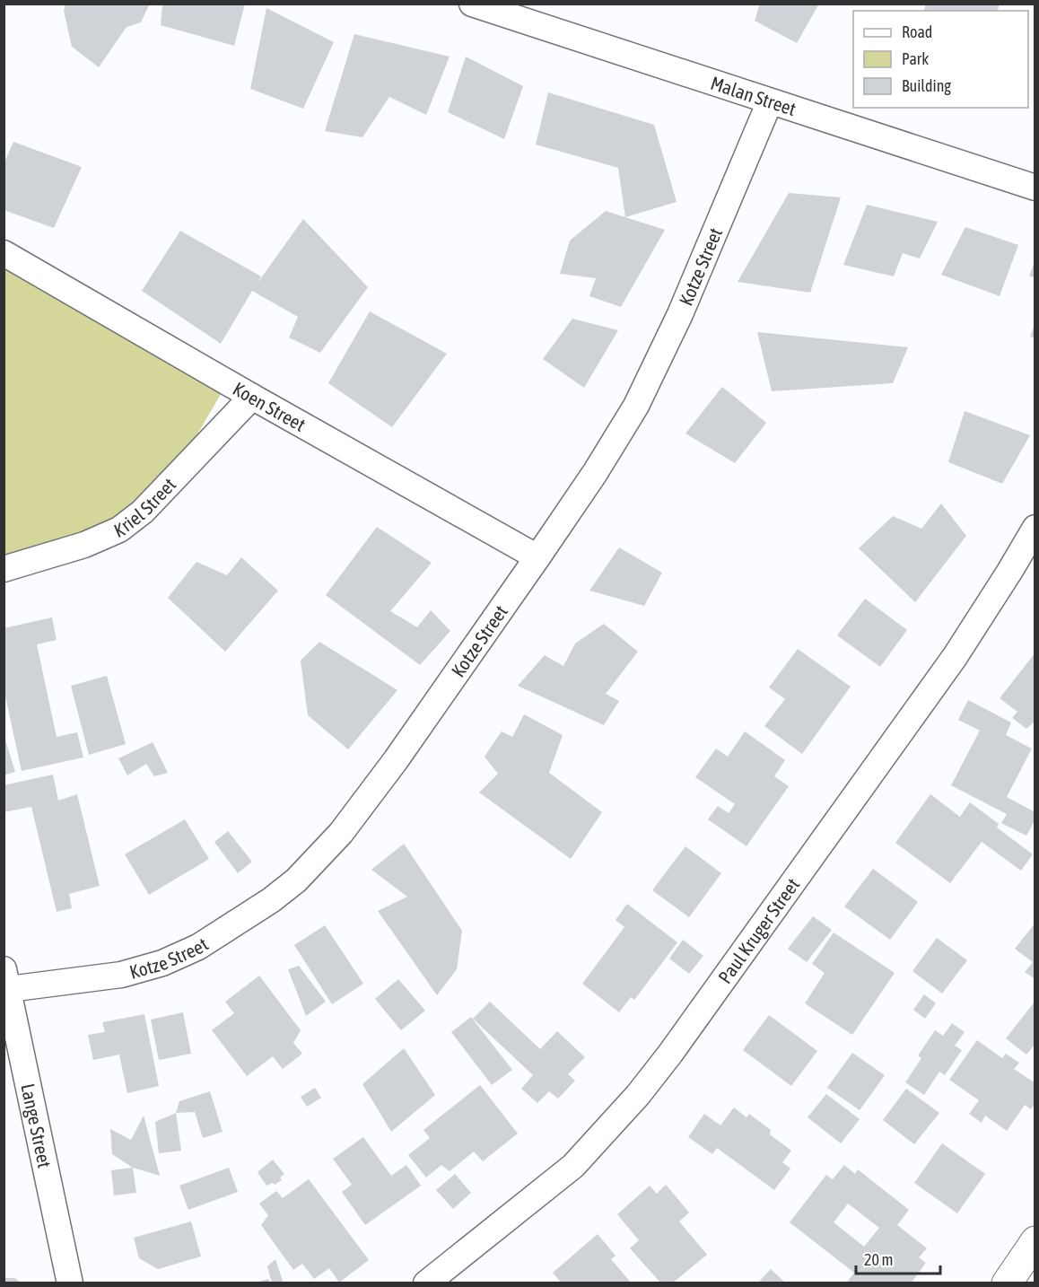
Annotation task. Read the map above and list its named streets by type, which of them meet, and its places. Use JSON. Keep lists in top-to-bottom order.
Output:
{
  "streets": {
    "street": [
      "Malan Street",
      "Kotze Street",
      "Koen Street",
      "Kriel Street",
      "Paul Kruger Street",
      "Lange Street"
    ]
  },
  "crossings": [
    ["Malan Street", "Kotze Street"],
    ["Kotze Street", "Koen Street"],
    ["Kotze Street", "Lange Street"],
    ["Koen Street", "Kriel Street"]
  ],
  "legend": ["Road", "Park", "Building"],
  "scale_bar": "20 m"
}
